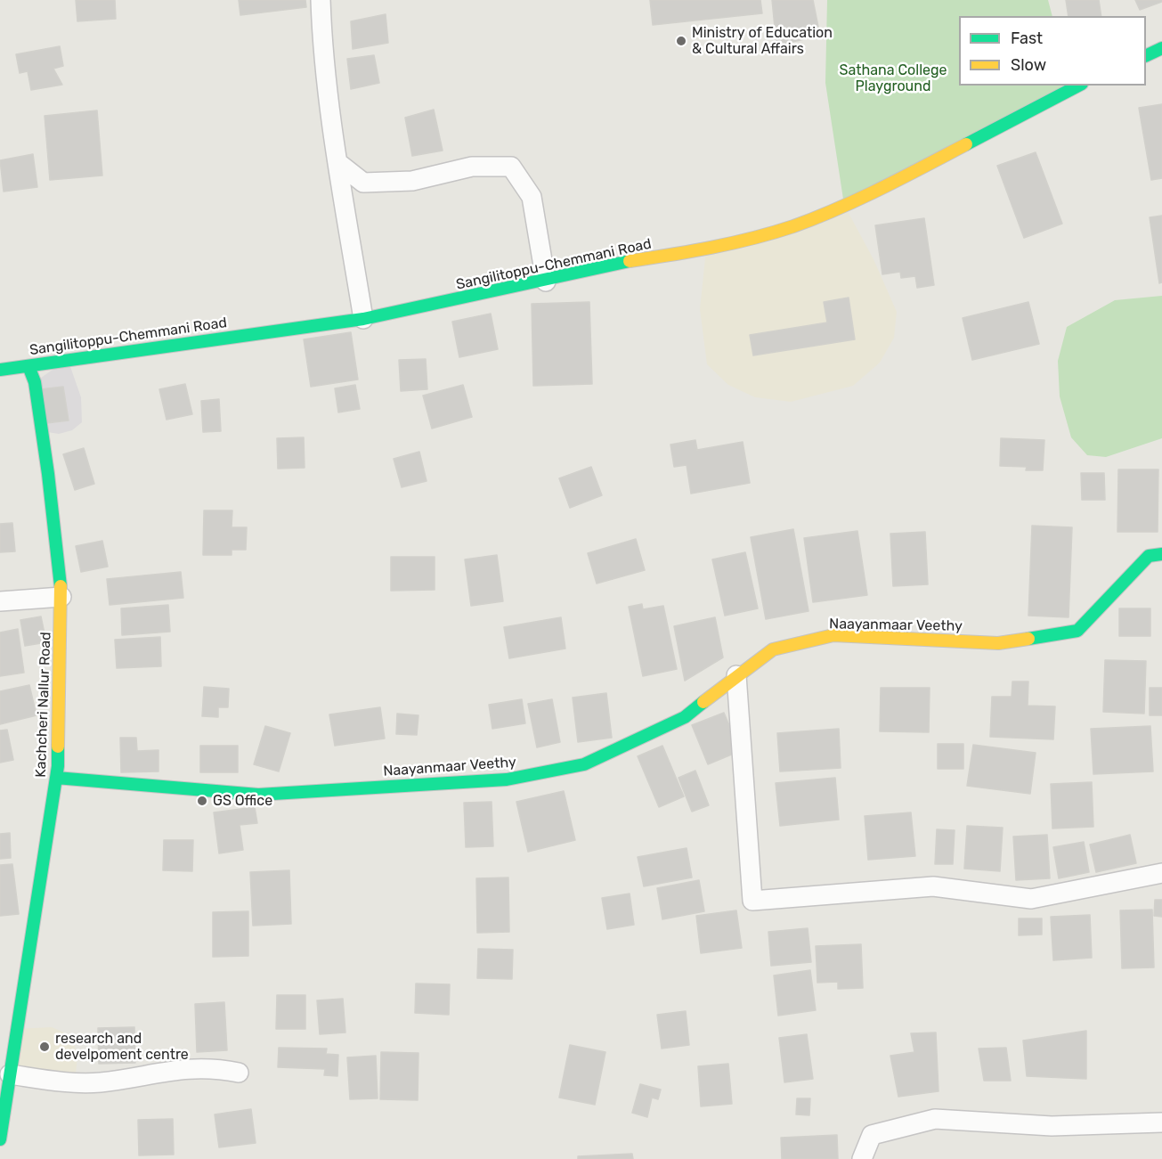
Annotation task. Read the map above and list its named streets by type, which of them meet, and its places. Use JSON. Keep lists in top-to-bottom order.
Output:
{
  "streets": {
    "street": ["Sangilitoppu-Chemmani Road", "Naayanmaar Veethy", "Kachcheri Nallur Road"]
  },
  "crossings": [
    ["Sangilitoppu-Chemmani Road", "Kachcheri Nallur Road"],
    ["Naayanmaar Veethy", "Kachcheri Nallur Road"]
  ],
  "parks": ["Sathana College Playground"],
  "places": ["Ministry of Education & Cultural Affairs", "GS Office", "research and develpoment centre"],
  "legend": ["Fast", "Slow"]
}
